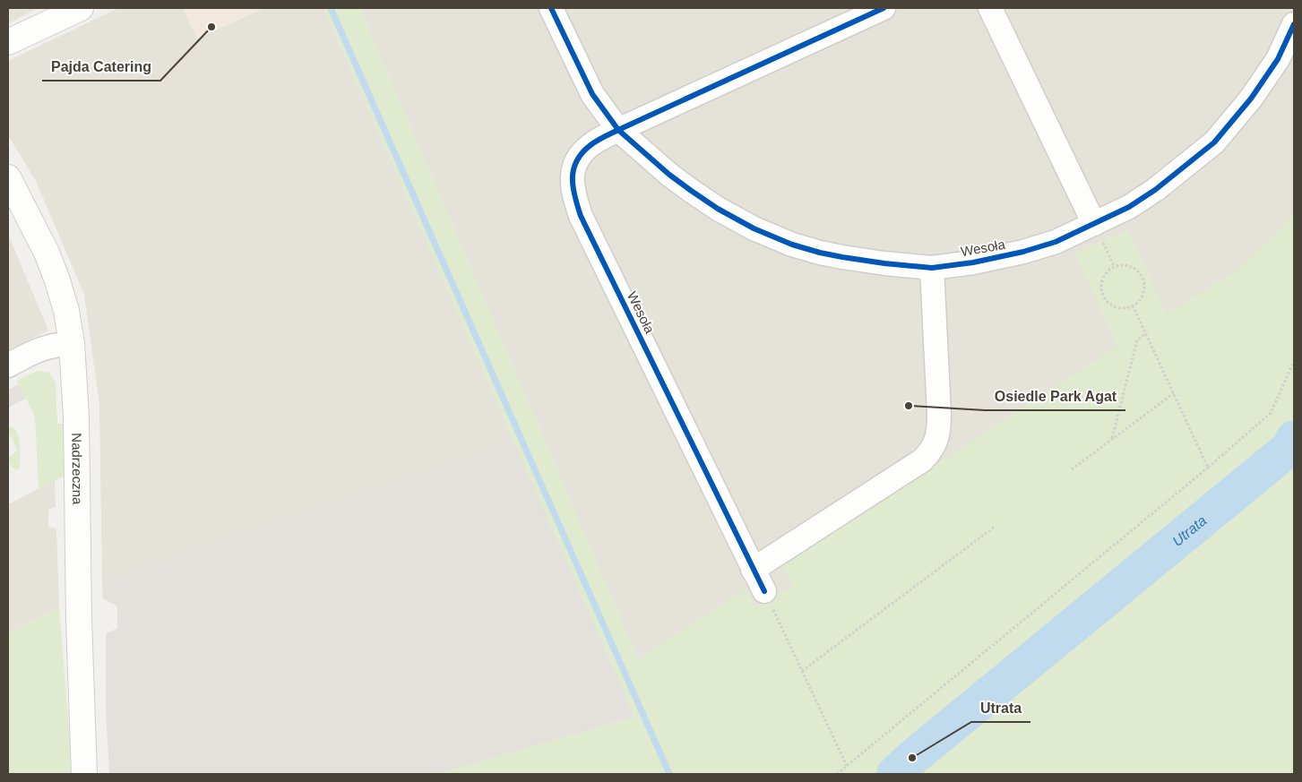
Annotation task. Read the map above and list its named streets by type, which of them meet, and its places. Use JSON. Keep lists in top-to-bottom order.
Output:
{
  "streets": {
    "street": ["Wesoła", "Nadrzeczna"]
  },
  "water": ["Utrata"],
  "places": ["Pajda Catering", "Osiedle Park Agat", "Utrata"]
}
